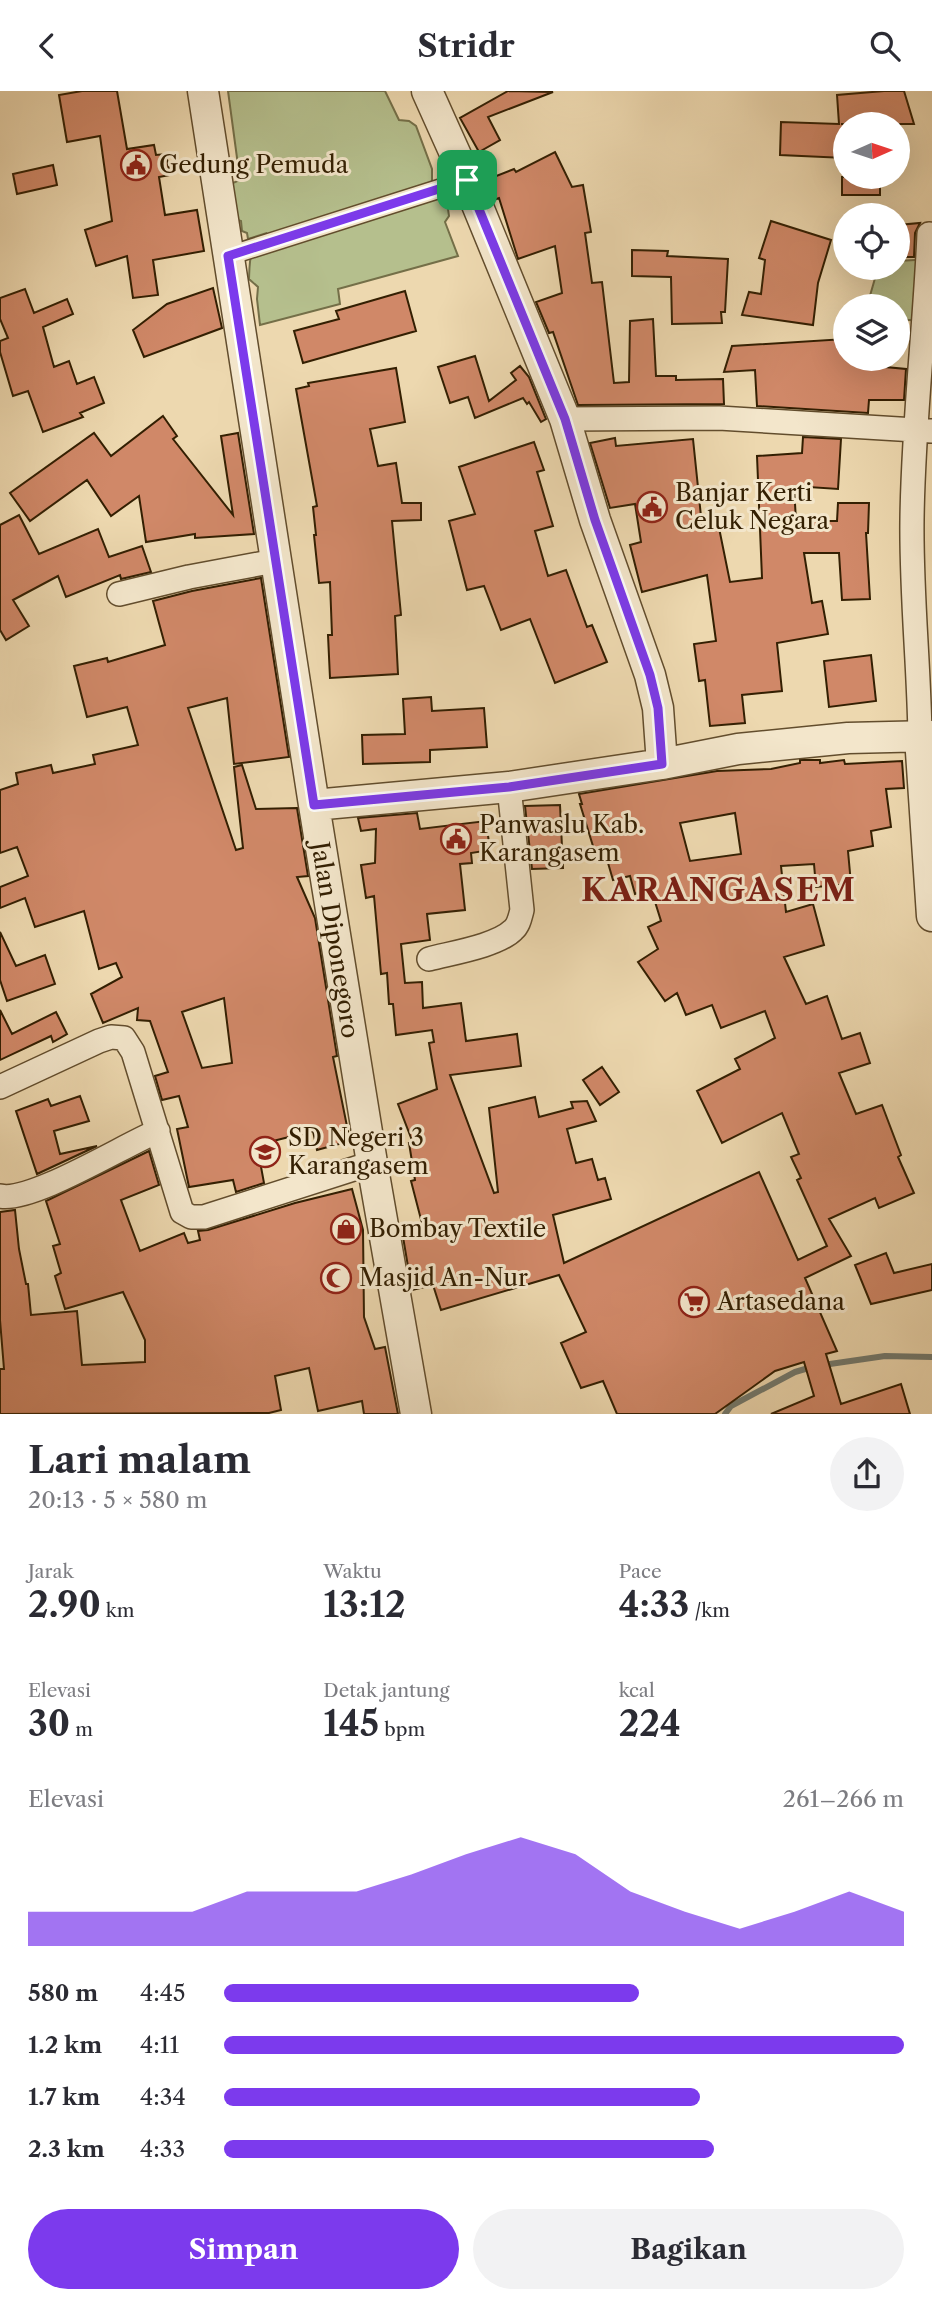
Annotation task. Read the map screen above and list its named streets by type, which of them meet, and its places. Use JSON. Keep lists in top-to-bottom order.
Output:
{
  "streets": {
    "street": ["Jalan Diponegoro"]
  },
  "districts": ["KARANGASEM"],
  "places": {
    "public building": ["Gedung Pemuda", "Banjar Kerti Celuk Negara", "Panwaslu Kab. Karangasem"],
    "school or university": ["SD Negeri 3 Karangasem"],
    "shop": ["Bombay Textile"],
    "mosque": ["Masjid An-Nur"],
    "supermarket": ["Artasedana"]
  },
  "north": "right",
  "page": {
    "header": "Stridr",
    "heading": ["Lari malam", "20:13 · 5 × 580 m"],
    "stats": [
      ["Jarak", "2.90 km"],
      ["Waktu", "13:12"],
      ["Pace", "4:33 /km"],
      ["Elevasi", "30 m"],
      ["Detak jantung", "145 bpm"],
      ["kcal", "224"]
    ],
    "chart": ["Elevasi", "261–266 m"],
    "list": [
      {
        "name": "580 m",
        "note": "4:45"
      },
      {
        "name": "1.2 km",
        "note": "4:11"
      },
      {
        "name": "1.7 km",
        "note": "4:34"
      },
      {
        "name": "2.3 km",
        "note": "4:33"
      }
    ],
    "buttons": ["Simpan", "Bagikan"]
  }
}
